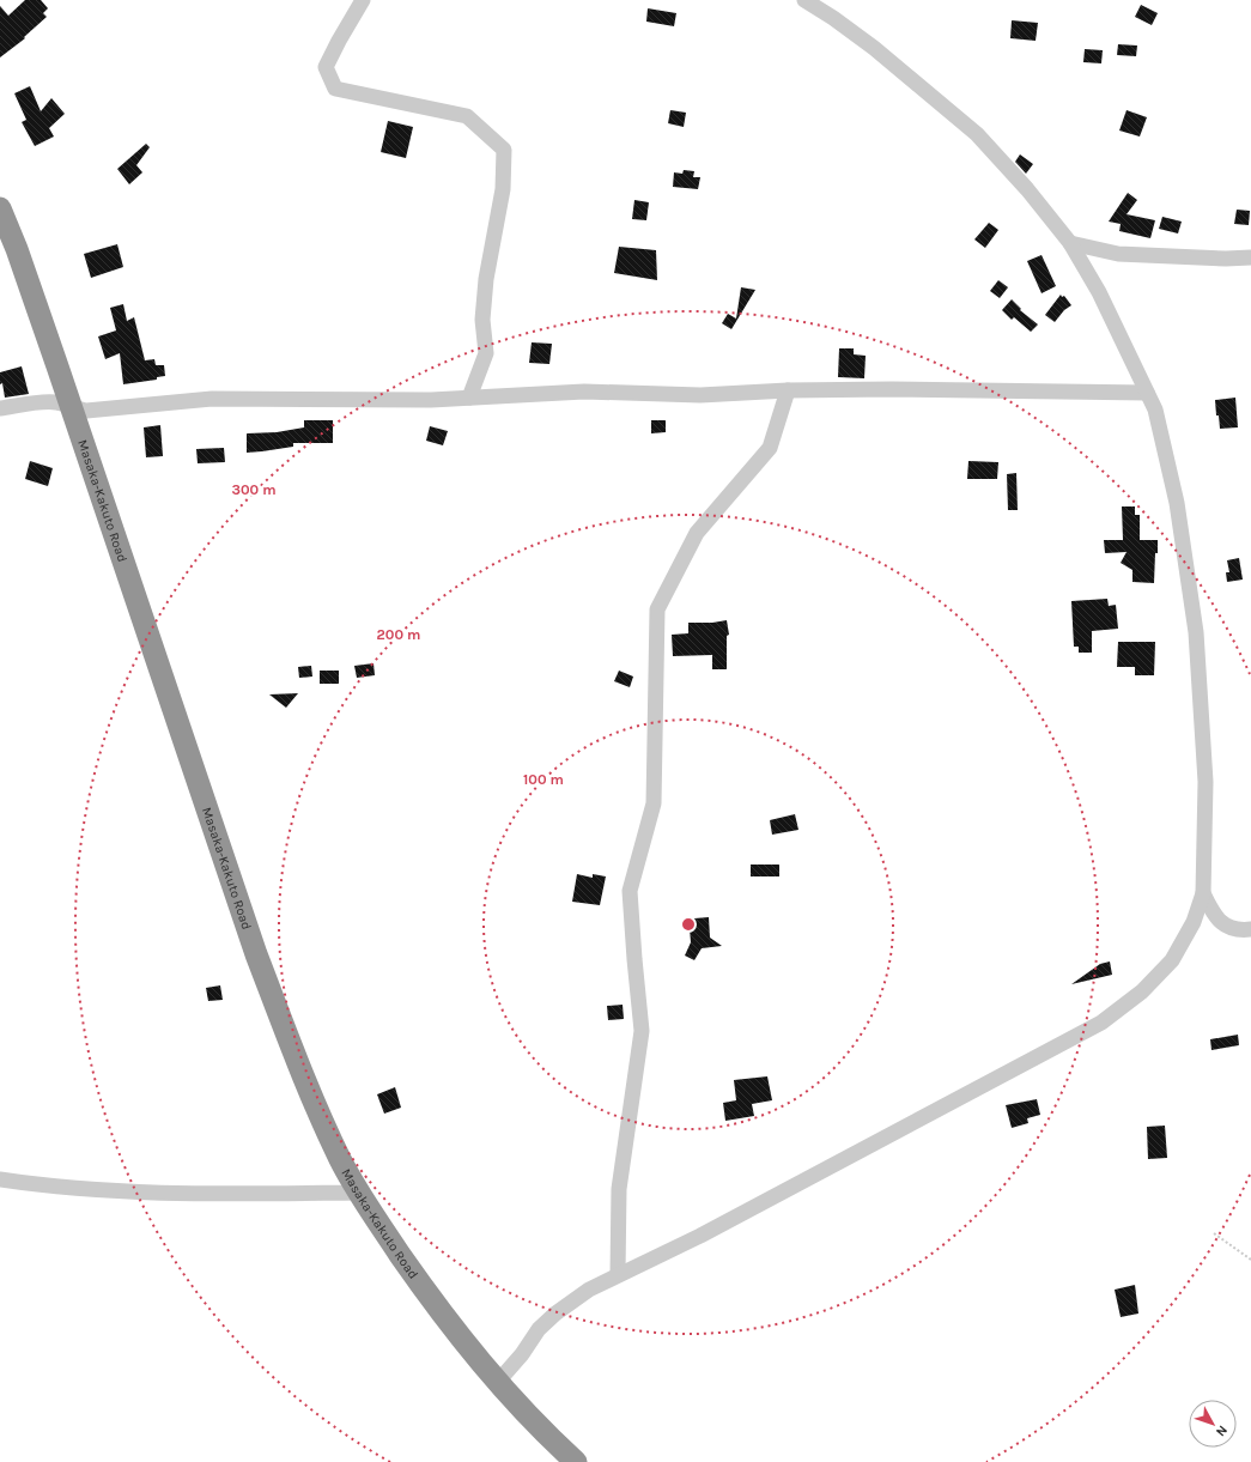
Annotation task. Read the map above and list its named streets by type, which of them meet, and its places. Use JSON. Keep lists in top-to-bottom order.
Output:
{
  "streets": {
    "highway": ["Masaka-Kakuto Road"]
  },
  "north": "bottom right",
  "rings": ["300 m", "200 m", "100 m"]
}
